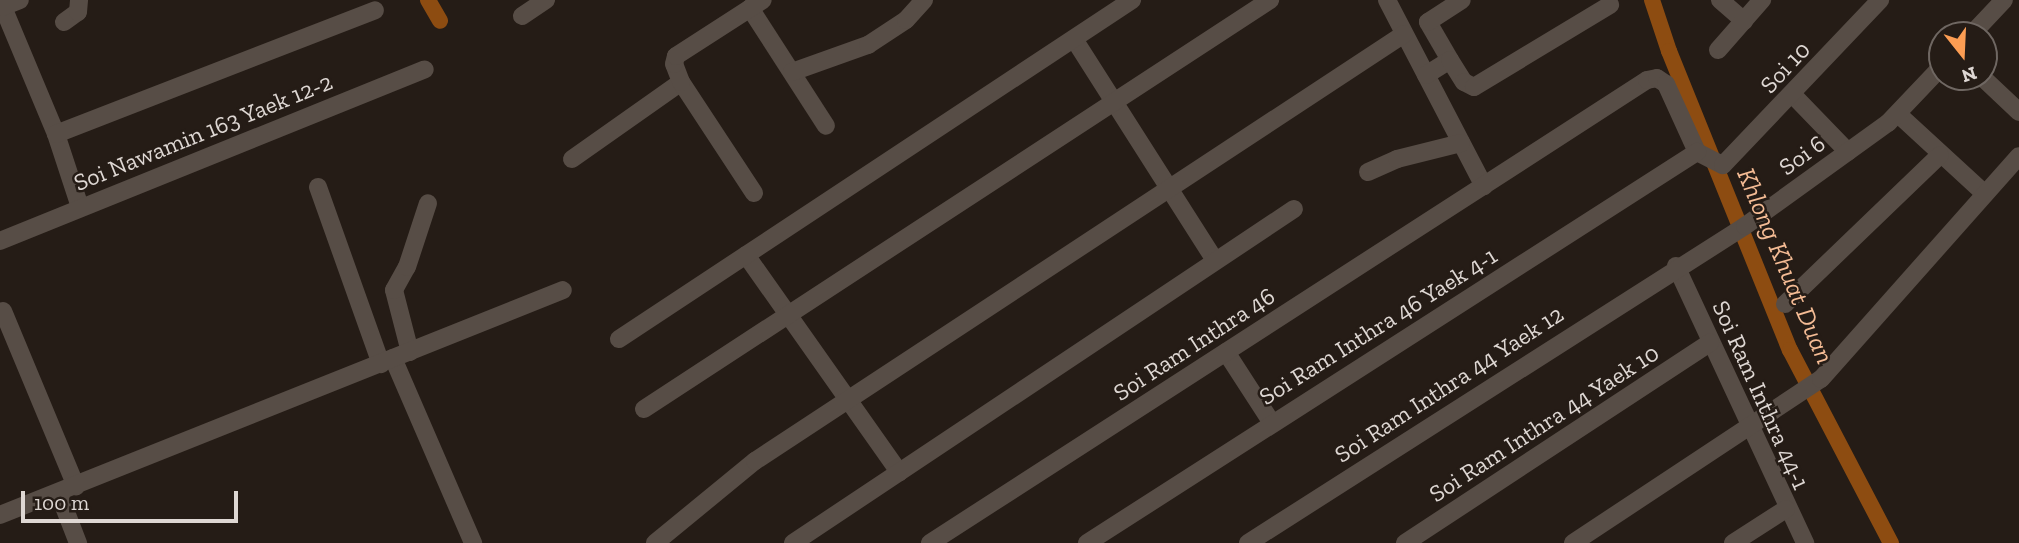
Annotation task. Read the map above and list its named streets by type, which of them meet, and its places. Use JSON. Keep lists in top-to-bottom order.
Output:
{
  "streets": {
    "street": [
      "Soi 10",
      "Soi Nawamin 163 Yaek 12-2",
      "Soi 6",
      "Soi Ram Inthra 46 Yaek 4-1",
      "Soi Ram Inthra 46",
      "Soi Ram Inthra 44 Yaek 12",
      "Soi Ram Inthra 44-1",
      "Soi Ram Inthra 44 Yaek 10"
    ]
  },
  "crossings": [
    ["Soi 10", "Soi Ram Inthra 46 Yaek 4-1"],
    ["Soi 10", "Soi Ram Inthra 46"],
    ["Soi 6", "Soi Ram Inthra 44 Yaek 12"],
    ["Soi 6", "Soi Ram Inthra 44-1"],
    ["Soi Ram Inthra 46 Yaek 4-1", "Soi Ram Inthra 46"],
    ["Soi Ram Inthra 44 Yaek 12", "Soi Ram Inthra 44-1"],
    ["Soi Ram Inthra 44-1", "Soi Ram Inthra 44 Yaek 10"]
  ],
  "water": ["Khlong Khuat Duan"],
  "scale_bar": "100 m",
  "north": "bottom"
}
